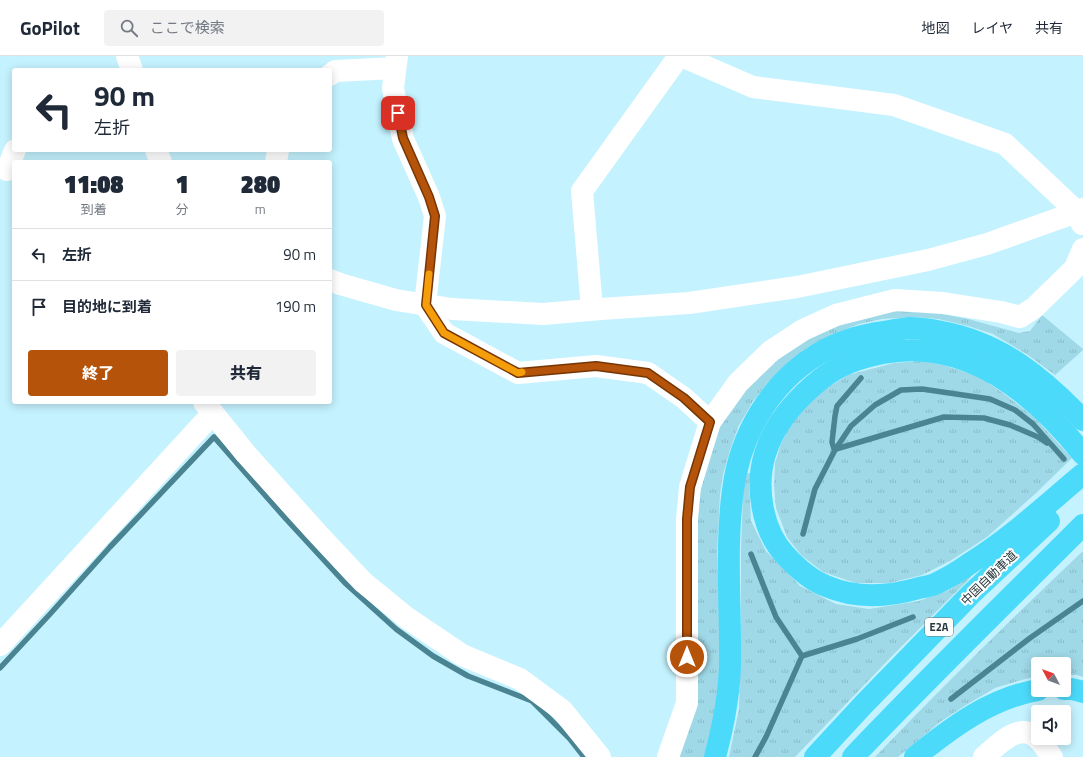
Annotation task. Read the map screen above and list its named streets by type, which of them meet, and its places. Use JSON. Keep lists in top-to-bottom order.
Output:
{
  "streets": {
    "highway": ["中国自動車道", "E2A"]
  },
  "north": "top left",
  "page": {
    "header": "GoPilot",
    "search": "ここで検索",
    "nav": ["地図", "レイヤ", "共有"],
    "turn": ["90 m", "左折"],
    "eta": [
      "11:08",
      "到着",
      "1",
      "分",
      "280",
      "m"
    ],
    "list": [
      {
        "name": "左折",
        "value": "90 m"
      },
      {
        "name": "目的地に到着",
        "value": "190 m"
      }
    ],
    "buttons": ["終了", "共有"]
  }
}
